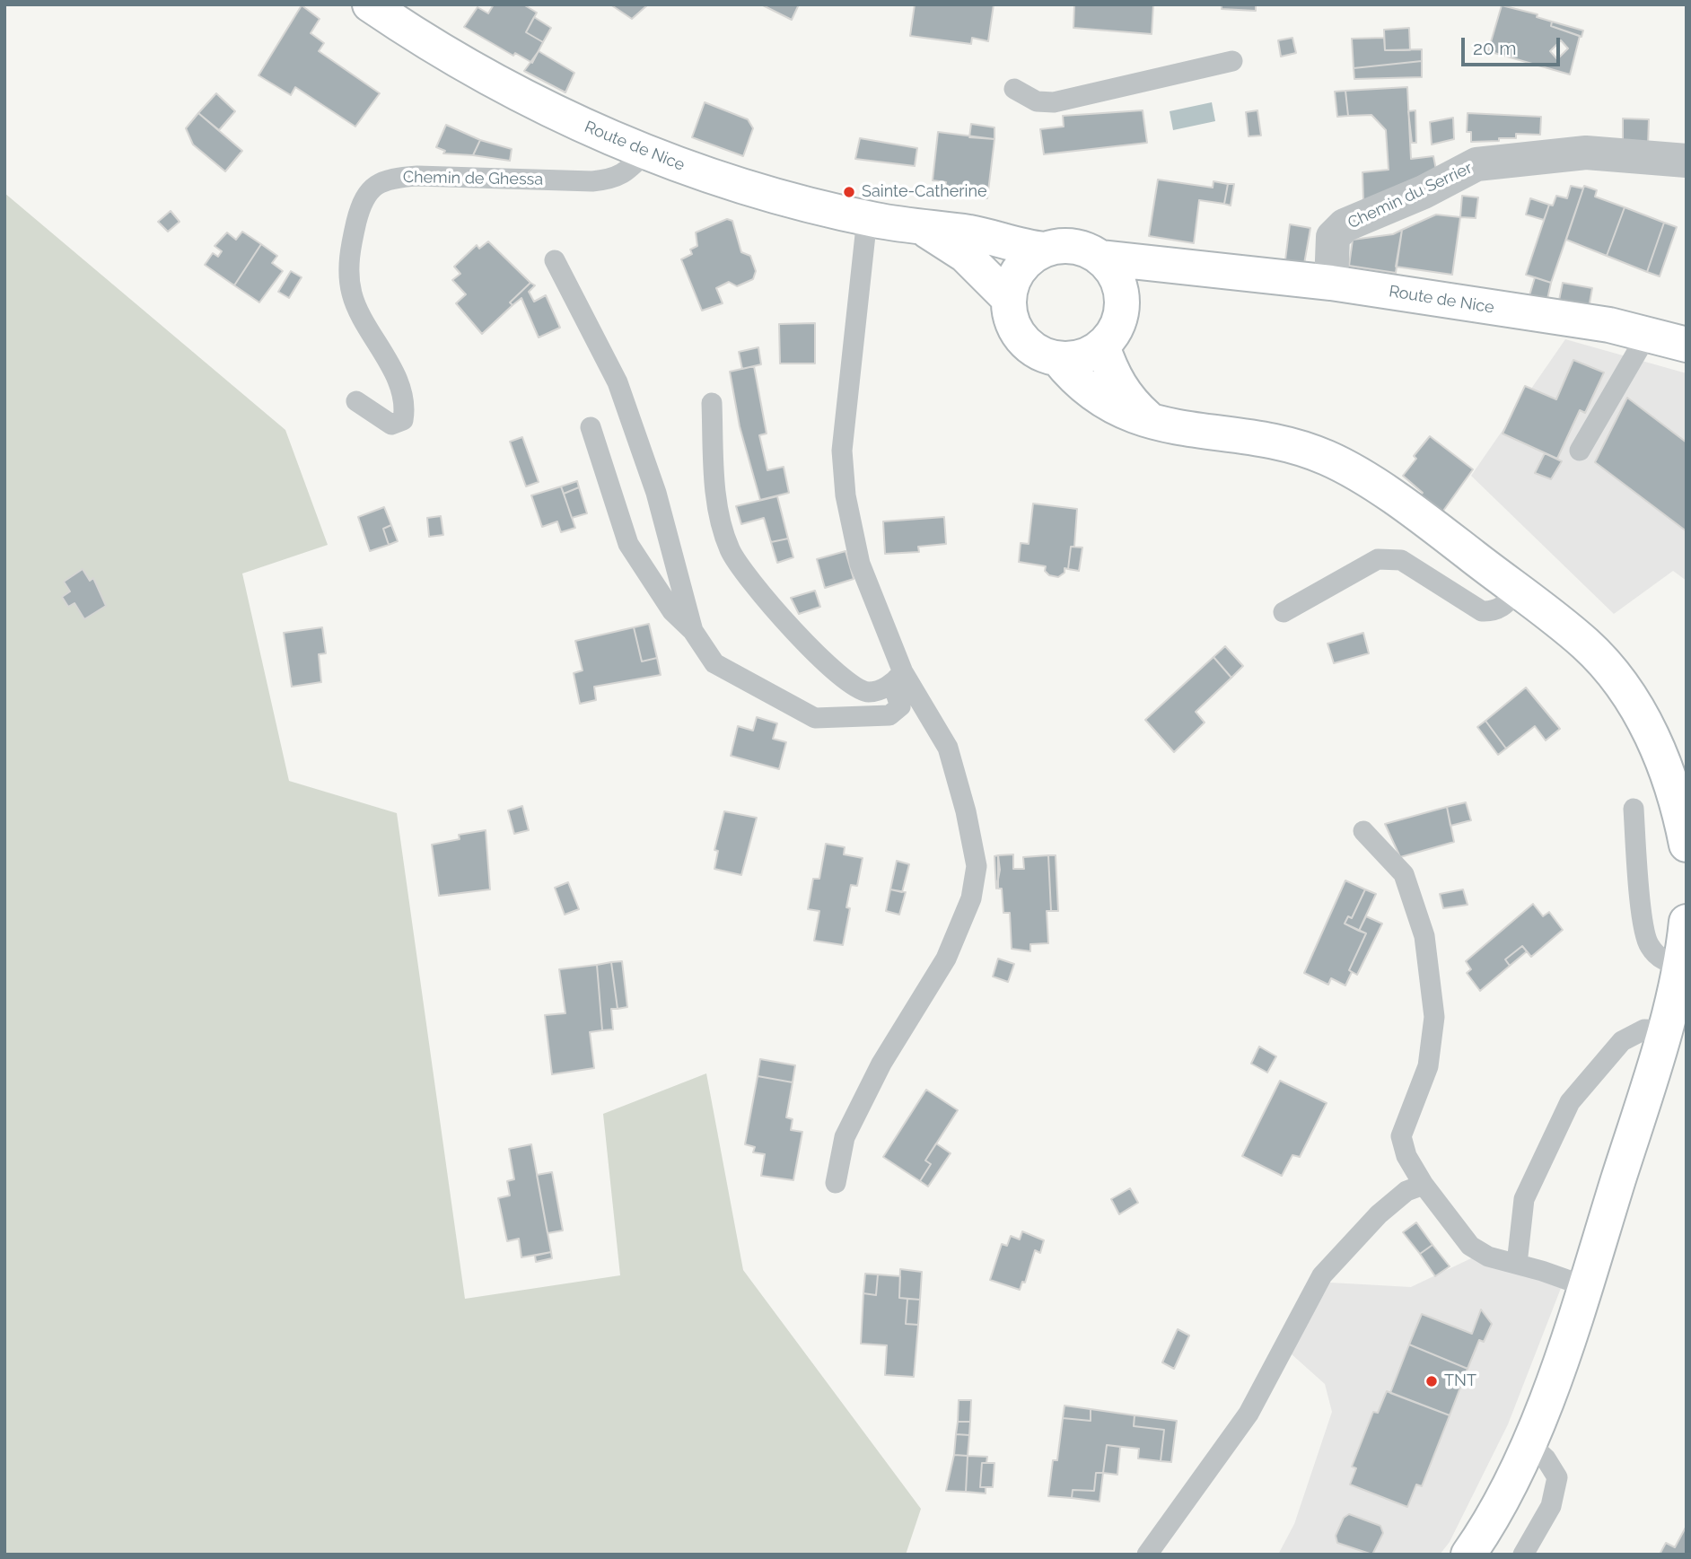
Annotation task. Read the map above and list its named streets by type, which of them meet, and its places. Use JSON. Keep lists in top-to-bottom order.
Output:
{
  "streets": {
    "main road": ["Route de Nice"],
    "street": ["Chemin du Serrier"],
    "lane": ["Chemin de Ghessa"]
  },
  "crossings": [
    ["Route de Nice", "Chemin de Ghessa"],
    ["Route de Nice", "Chemin du Serrier"]
  ],
  "places": ["Sainte-Catherine", "TNT"],
  "scale_bar": "20 m"
}
